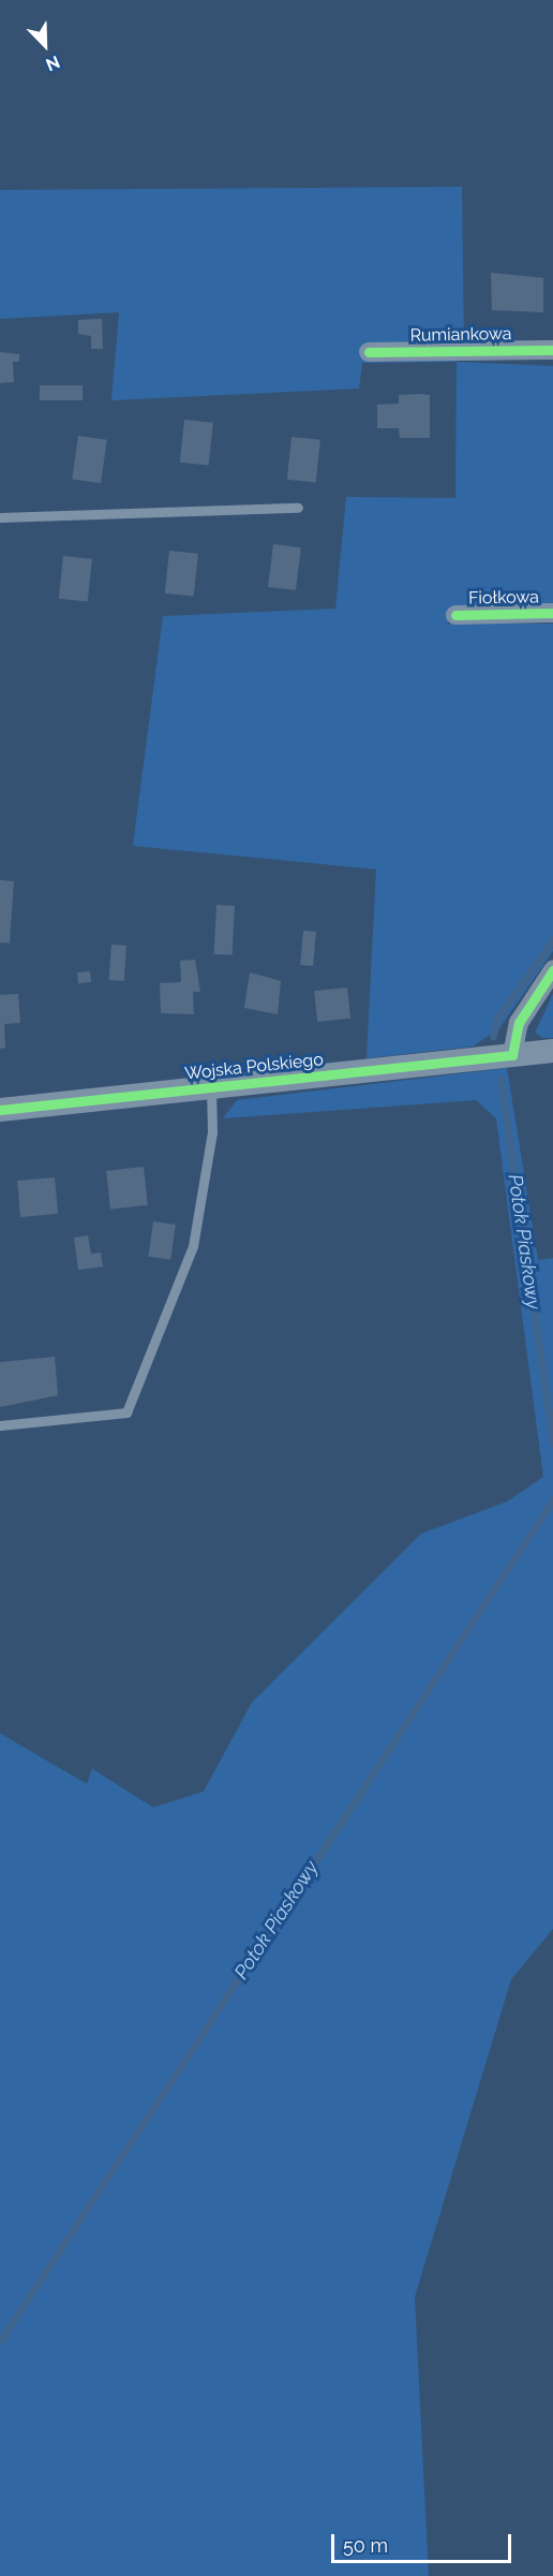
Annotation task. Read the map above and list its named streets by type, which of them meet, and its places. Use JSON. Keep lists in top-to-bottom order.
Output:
{
  "streets": {
    "street": ["Rumiankowa", "Fiołkowa", "Wojska Polskiego"]
  },
  "water": ["Potok Piaskowy"],
  "scale_bar": "50 m",
  "north": "bottom right"
}
